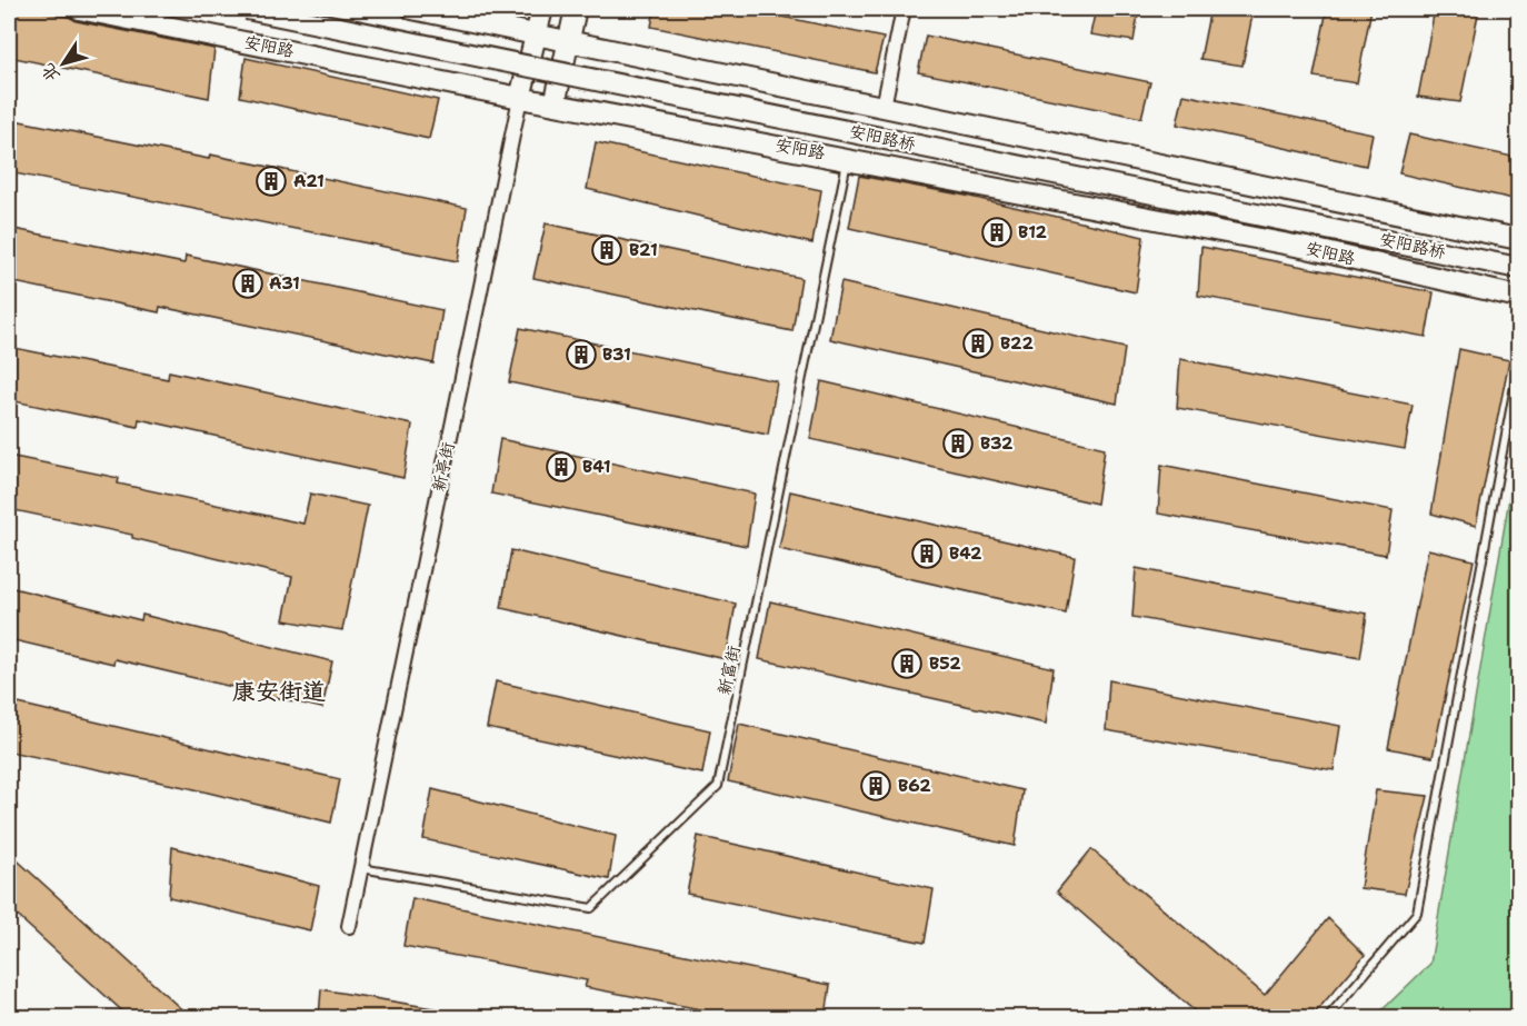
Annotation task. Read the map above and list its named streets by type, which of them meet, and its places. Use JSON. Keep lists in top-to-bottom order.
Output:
{
  "streets": {
    "main road": ["安阳路", "安阳路桥", "新亭街"],
    "lane": ["新富街"]
  },
  "crossings": [
    ["安阳路", "新亭街"],
    ["安阳路", "新富街"],
    ["新亭街", "新富街"]
  ],
  "districts": ["康安街道"],
  "places": {
    "building": [
      "A21",
      "B12",
      "B21",
      "A31",
      "B22",
      "B31",
      "B32",
      "B41",
      "B42",
      "B52",
      "B62"
    ]
  },
  "north": "bottom left"
}
